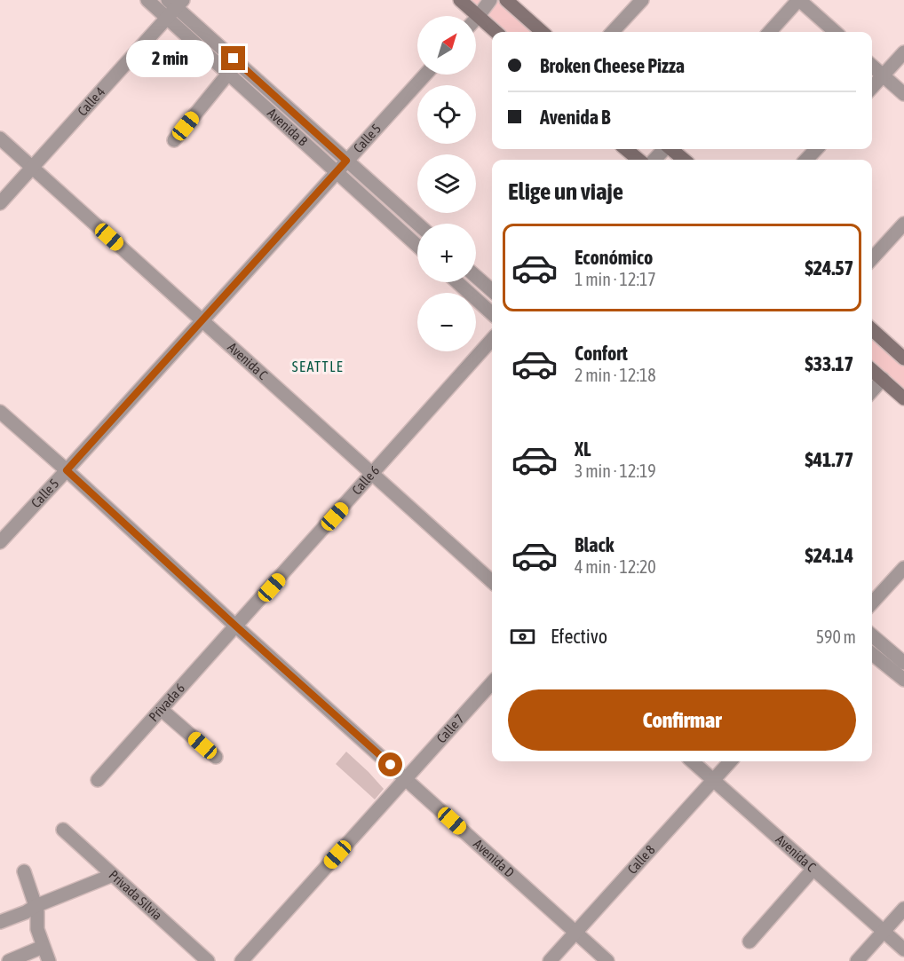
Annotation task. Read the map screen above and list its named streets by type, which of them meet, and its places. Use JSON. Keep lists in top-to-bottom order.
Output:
{
  "streets": {
    "street": [
      "Calle 4",
      "Avenida B",
      "Calle 5",
      "Avenida C",
      "Calle 6",
      "Privada 6",
      "Calle 7",
      "Avenida D",
      "Calle 8",
      "Privada Silvia"
    ]
  },
  "crossings": [
    ["Calle 4", "Avenida B"],
    ["Calle 4", "Avenida C"],
    ["Avenida B", "Calle 5"],
    ["Calle 5", "Avenida C"],
    ["Calle 5", "Avenida D"],
    ["Avenida C", "Calle 6"],
    ["Avenida C", "Calle 8"],
    ["Calle 6", "Privada 6"],
    ["Calle 6", "Avenida D"],
    ["Privada 6", "Avenida D"],
    ["Calle 7", "Avenida D"],
    ["Avenida D", "Calle 8"]
  ],
  "districts": ["SEATTLE"],
  "north": "top right",
  "page": {
    "map_buttons": ["+", "−"],
    "banner": ["Broken Cheese Pizza", "Avenida B"],
    "bubble": "2 min",
    "heading": "Elige un viaje",
    "list": [
      {
        "name": "Económico",
        "note": "1 min · 12:17",
        "value": "$24.57"
      },
      {
        "name": "Confort",
        "note": "2 min · 12:18",
        "value": "$33.17"
      },
      {
        "name": "XL",
        "note": "3 min · 12:19",
        "value": "$41.77"
      },
      {
        "name": "Black",
        "note": "4 min · 12:20",
        "value": "$24.14"
      }
    ],
    "pay": ["Efectivo", "590 m"],
    "buttons": "Confirmar"
  }
}
